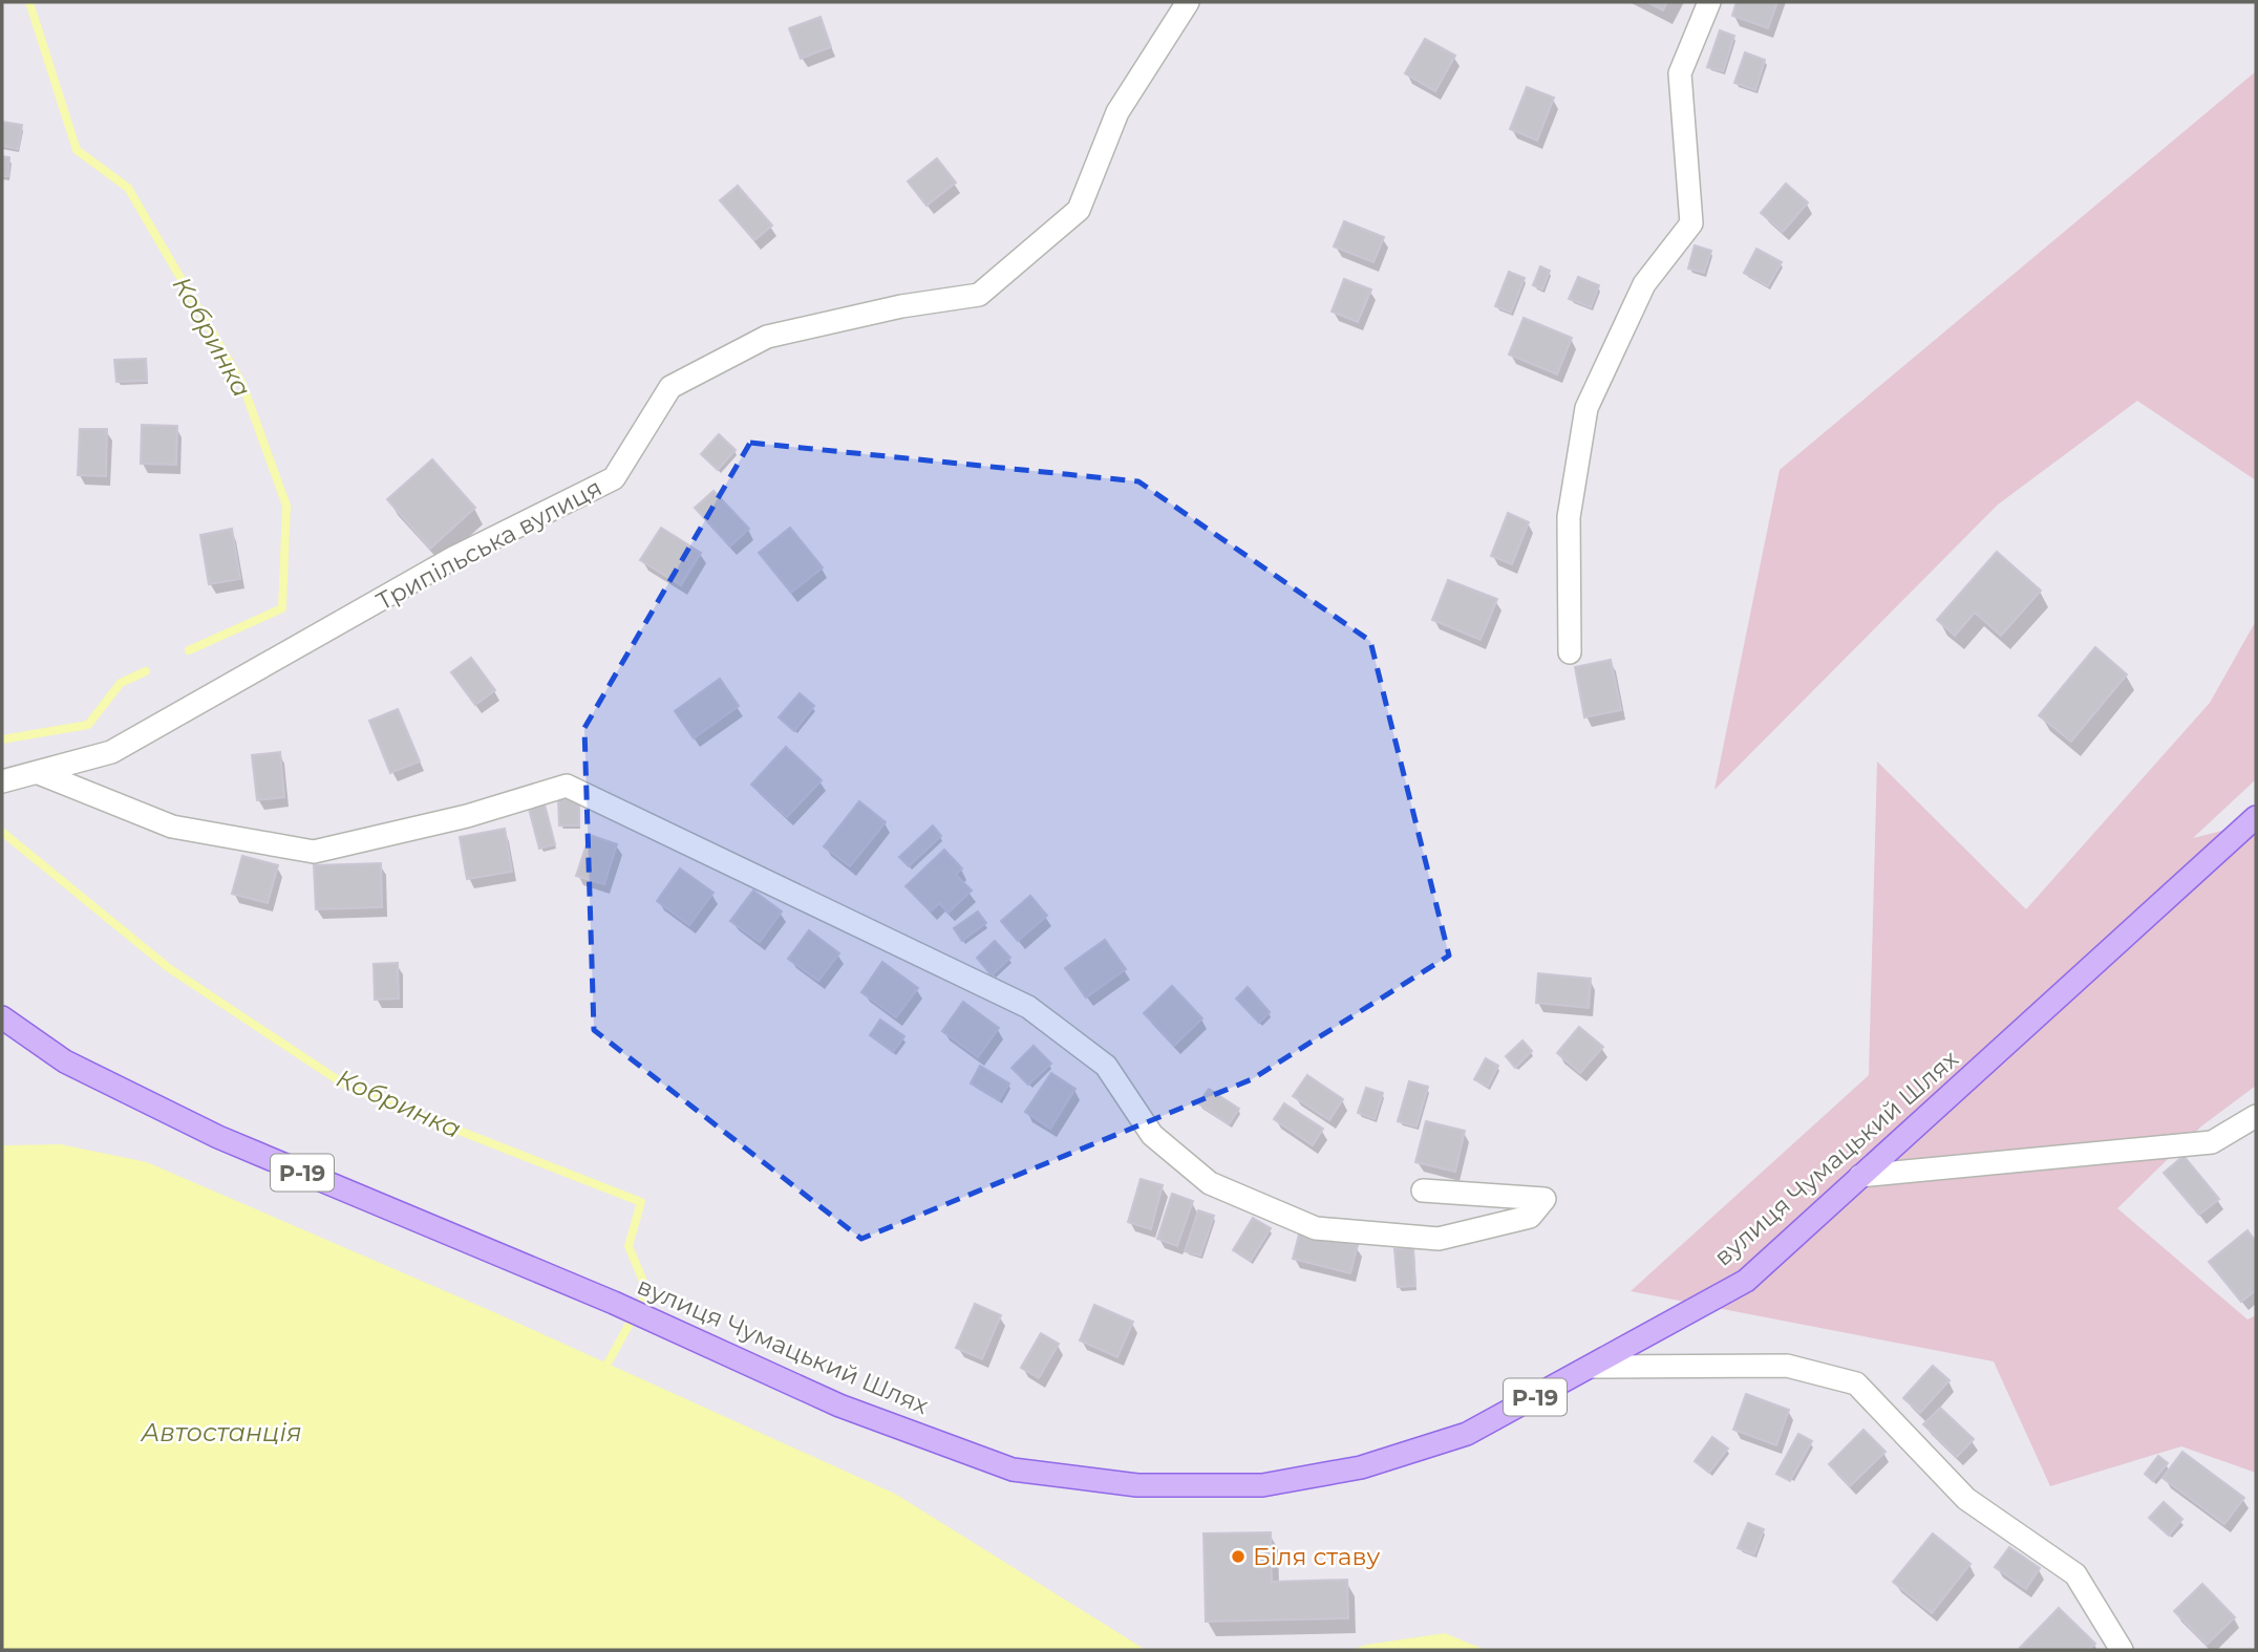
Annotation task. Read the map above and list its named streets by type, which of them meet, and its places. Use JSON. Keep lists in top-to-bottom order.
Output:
{
  "streets": {
    "main road": ["вулиця Чумацький Шлях", "Р-19"],
    "street": ["Трипільська вулиця"]
  },
  "water": ["Кобринка", "Автостанція"],
  "places": ["Біля ставу"]
}
